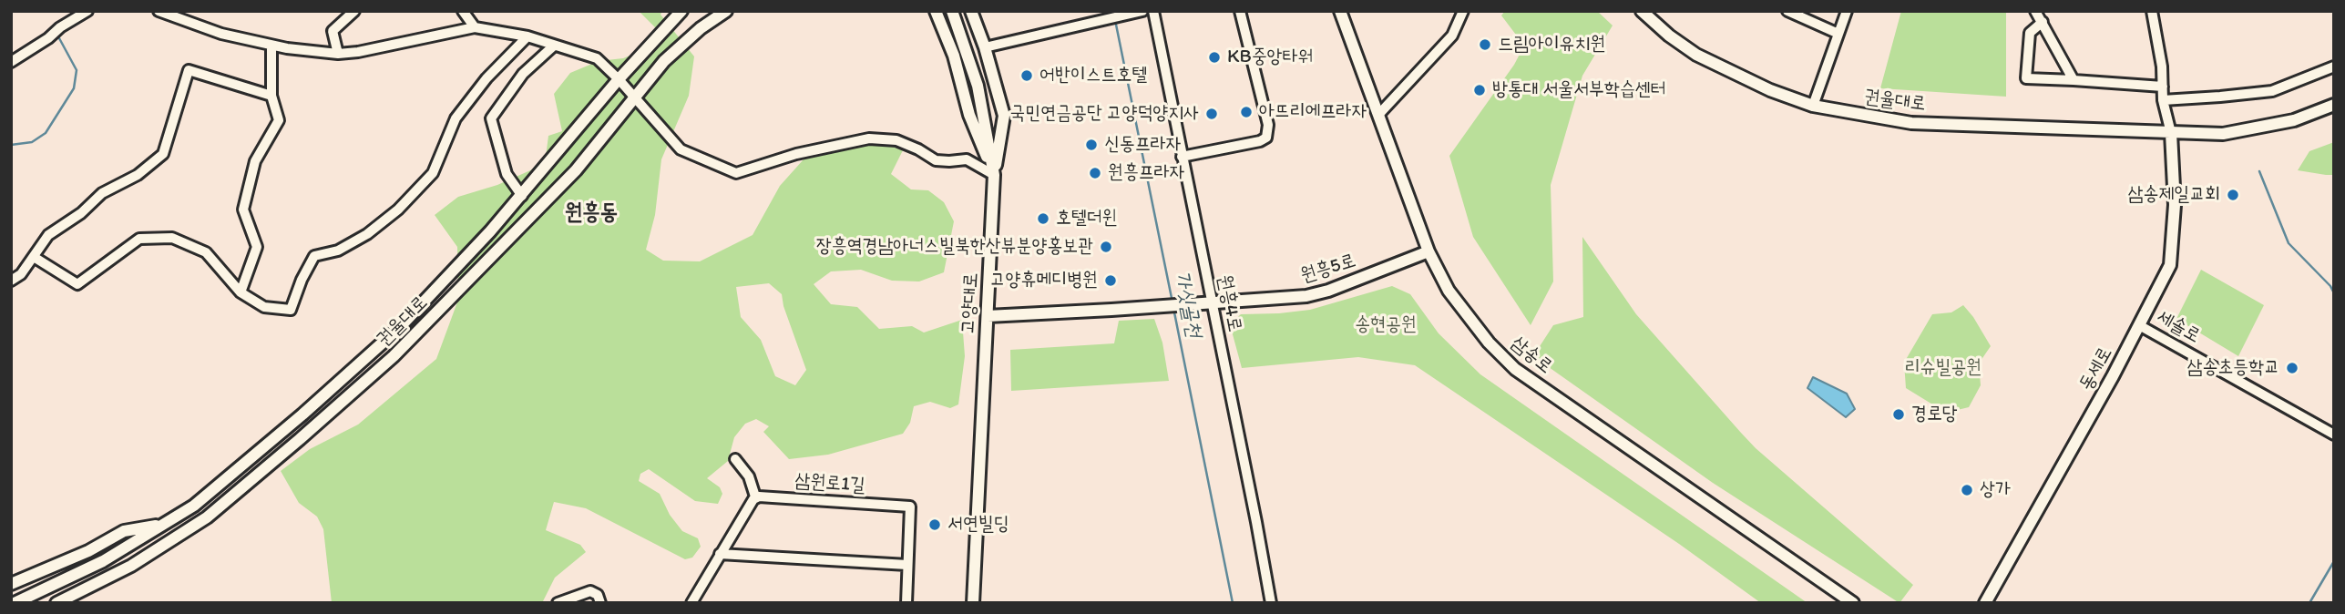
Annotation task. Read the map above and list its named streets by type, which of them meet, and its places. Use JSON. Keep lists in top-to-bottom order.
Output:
{
  "streets": {
    "main road": [
      "권율대로",
      "원흥5로",
      "고양대로",
      "삼송로",
      "동세로"
    ],
    "street": ["원흥4로", "세솔로", "삼원로1길"]
  },
  "crossings": [
    ["권율대로", "동세로"],
    ["원흥5로", "고양대로"],
    ["원흥5로", "원흥4로"],
    ["원흥5로", "삼송로"],
    ["세솔로", "동세로"]
  ],
  "districts": ["원흥동"],
  "water": ["가싯골천"],
  "parks": ["송현공원", "리슈빌공원"],
  "places": [
    "드림아이유치원",
    "KB중앙타워",
    "어반이스트호텔",
    "방통대 서울서부학습센터",
    "아뜨리에프라자",
    "국민연금공단 고양덕양지사",
    "신동프라자",
    "원흥프라자",
    "삼송제일교회",
    "호텔더윈",
    "장흥역경남아너스빌북한산뷰분양홍보관",
    "고양휴메디병원",
    "삼송초등학교",
    "경로당",
    "상가",
    "서연빌딩"
  ]
}
